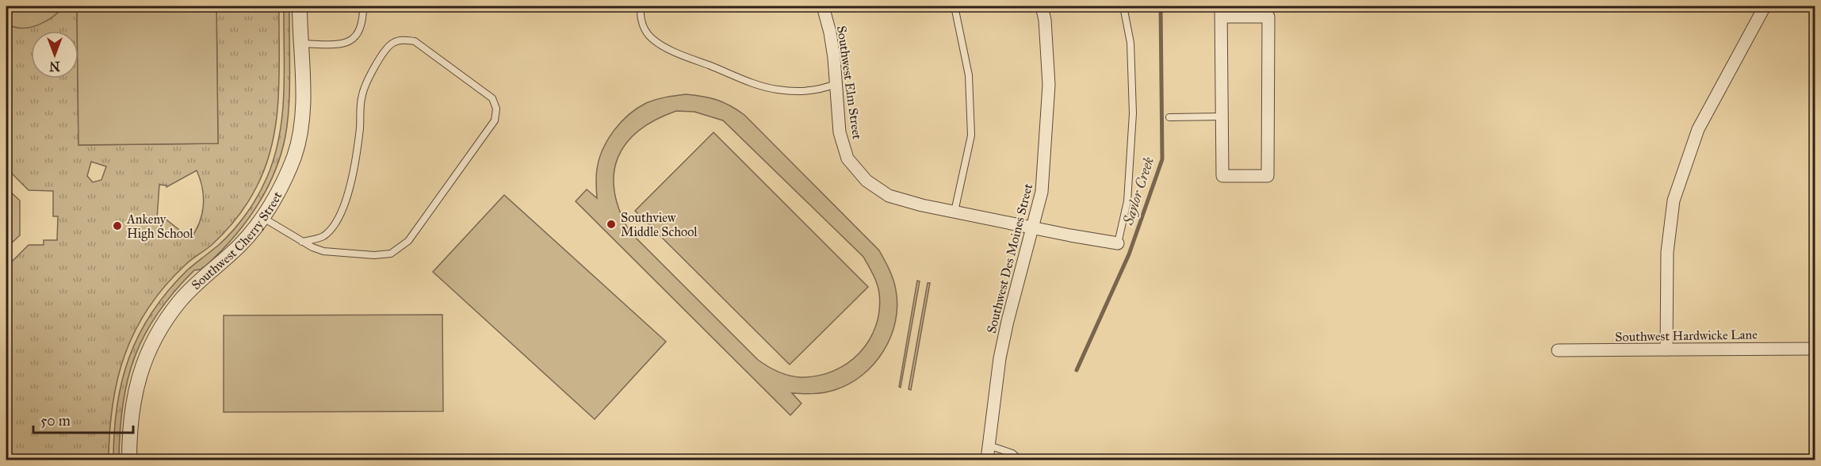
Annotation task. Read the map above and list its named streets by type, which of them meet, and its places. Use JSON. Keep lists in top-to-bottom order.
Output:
{
  "streets": {
    "street": [
      "Southwest Elm Street",
      "Southwest Cherry Street",
      "Southwest Des Moines Street",
      "Southwest Hardwicke Lane"
    ]
  },
  "crossings": [
    ["Southwest Elm Street", "Southwest Des Moines Street"]
  ],
  "water": ["Saylor Creek"],
  "places": ["Southview Middle School", "Ankeny High School"],
  "scale_bar": "50 m",
  "north": "bottom"
}
